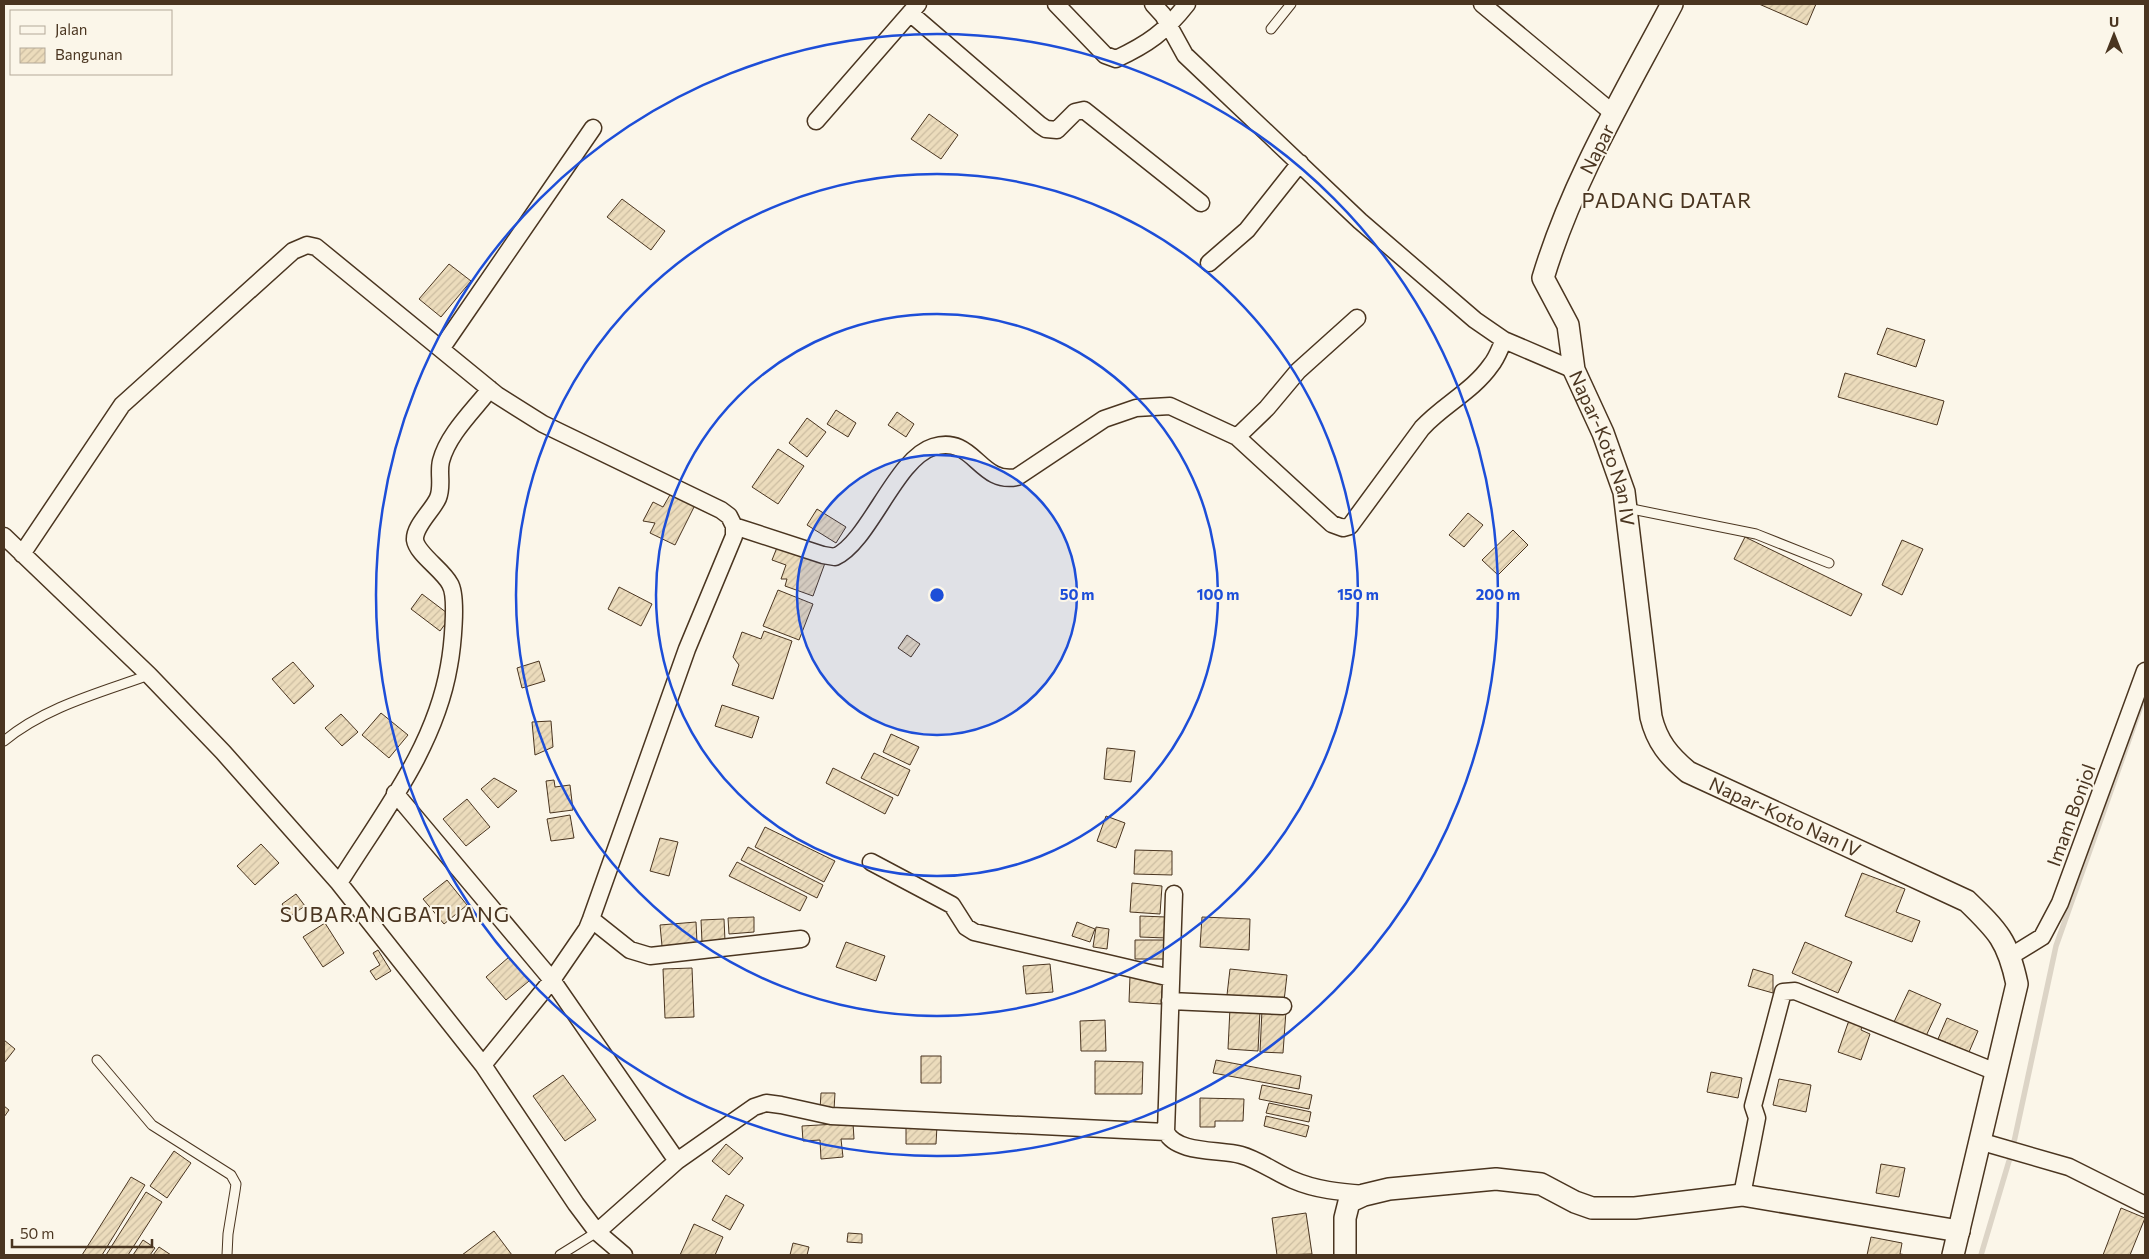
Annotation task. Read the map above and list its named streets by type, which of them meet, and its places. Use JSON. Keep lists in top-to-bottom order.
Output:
{
  "streets": {
    "street": ["Napar", "Napar-Koto Nan IV", "Imam Bonjol"]
  },
  "crossings": [
    ["Napar", "Napar-Koto Nan IV"],
    ["Napar-Koto Nan IV", "Imam Bonjol"]
  ],
  "districts": ["PADANG DATAR", "SUBARANGBATUANG"],
  "legend": ["Jalan", "Bangunan"],
  "scale_bar": "50 m",
  "north": "top",
  "rings": [
    "50 m",
    "100 m",
    "150 m",
    "200 m"
  ]
}
